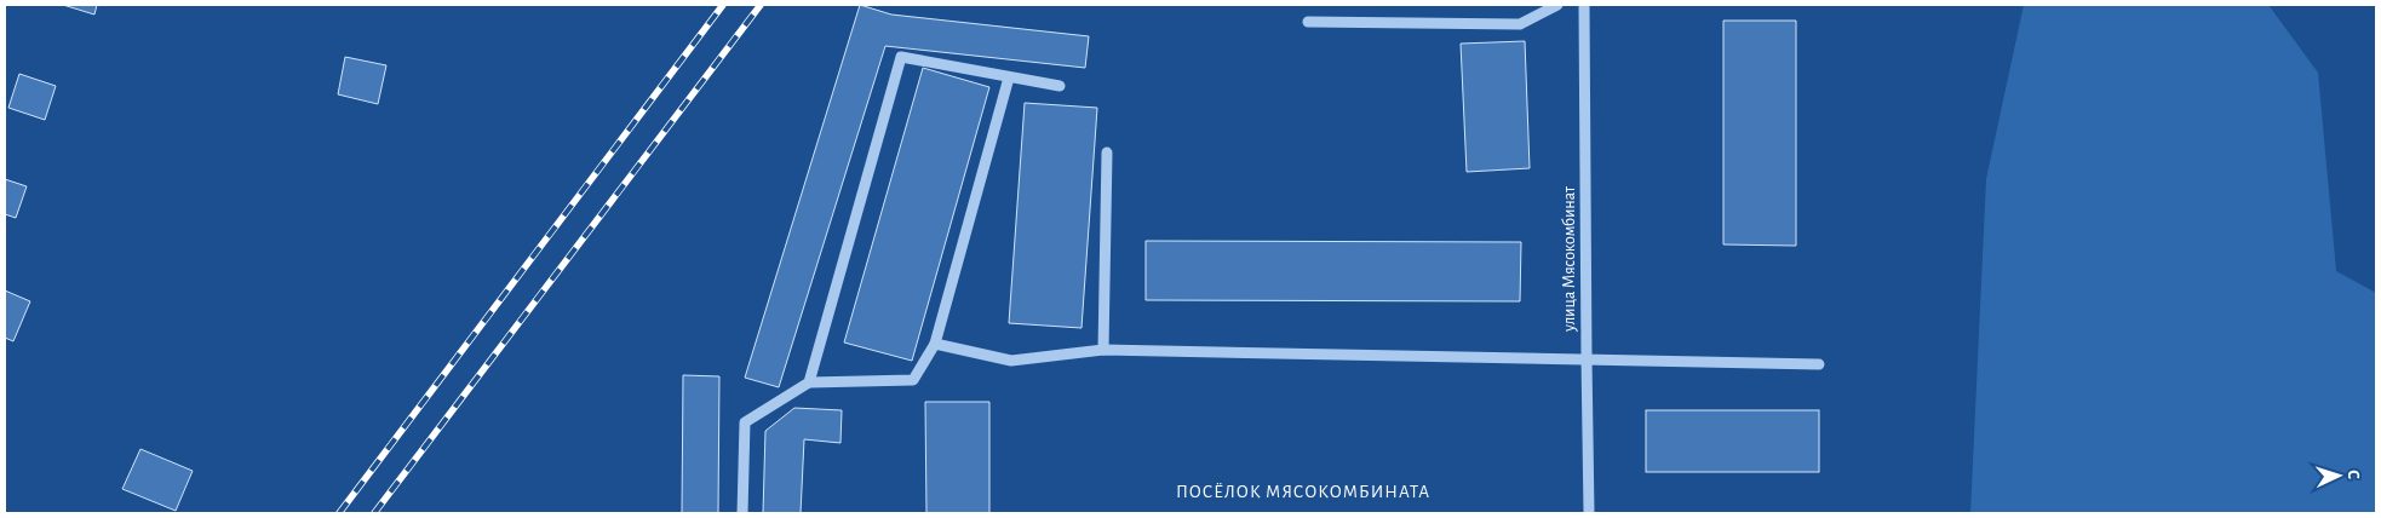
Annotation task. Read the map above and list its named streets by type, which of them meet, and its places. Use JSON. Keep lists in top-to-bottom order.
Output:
{
  "streets": {
    "street": ["улица Мясокомбинат"]
  },
  "districts": ["ПОСЁЛОК МЯСОКОМБИНАТА"],
  "north": "right"
}
